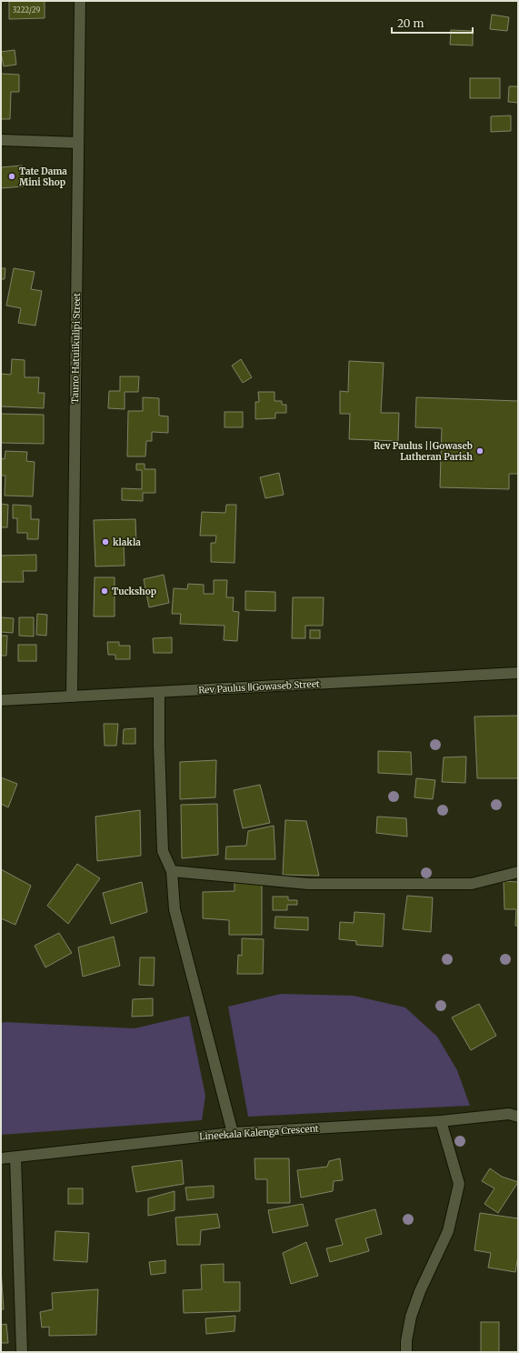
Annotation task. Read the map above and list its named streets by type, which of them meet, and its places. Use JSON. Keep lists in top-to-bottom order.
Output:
{
  "streets": {
    "street": ["Tauno Hatuiikulipi Street", "Rev Paulus ǁGowaseb Street", "Lineekala Kalenga Crescent"]
  },
  "crossings": [
    ["Tauno Hatuiikulipi Street", "Rev Paulus ǁGowaseb Street"]
  ],
  "places": [
    "Tate Dama Mini Shop",
    "Rev Paulus ||Gowaseb Lutheran Parish",
    "klakla",
    "Tuckshop"
  ],
  "house_numbers": ["3222/29"],
  "scale_bar": "20 m"
}
